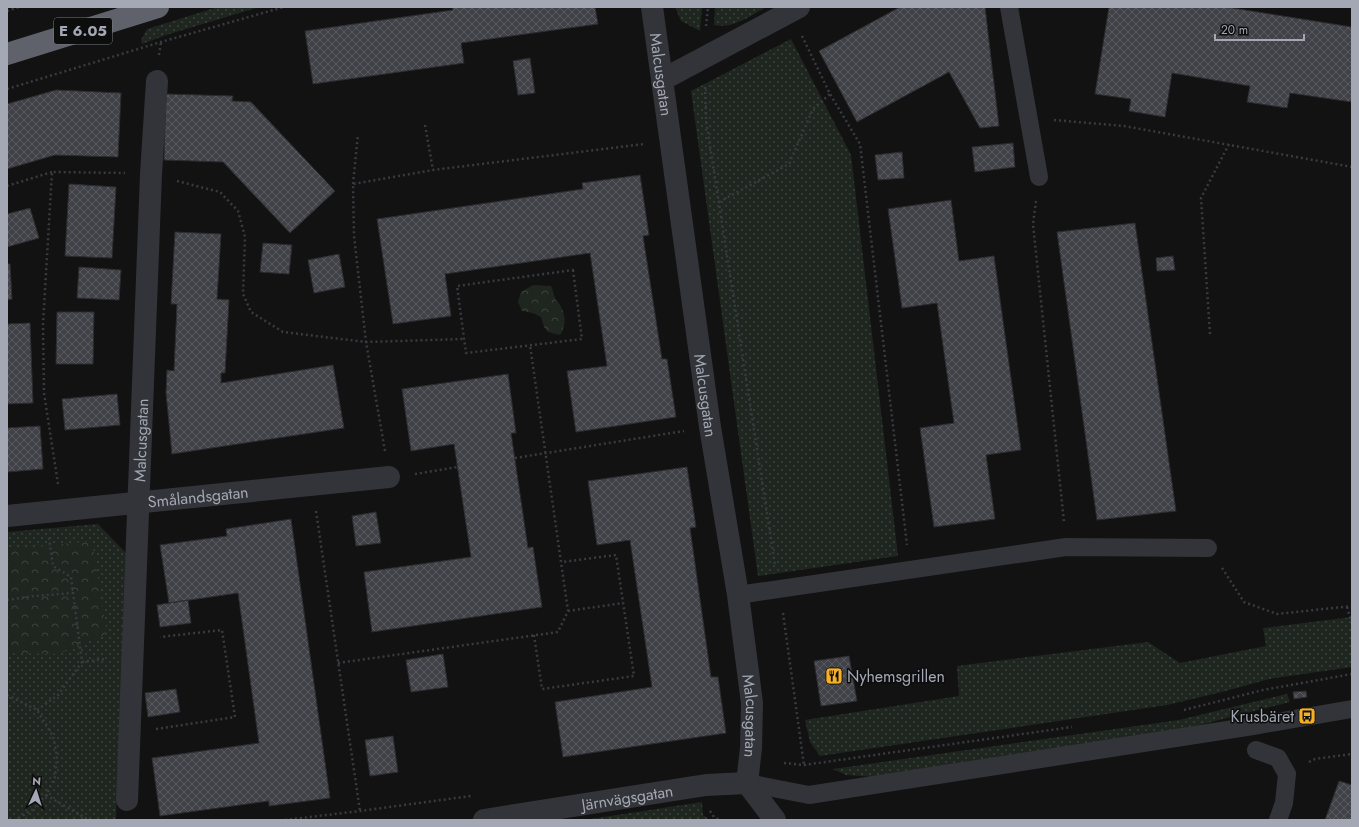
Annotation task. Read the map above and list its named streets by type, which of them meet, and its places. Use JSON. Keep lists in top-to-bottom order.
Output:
{
  "streets": {
    "highway": ["E 6.05"],
    "street": ["Malcusgatan", "Smålandsgatan", "Järnvägsgatan"]
  },
  "crossings": [
    ["Malcusgatan", "Smålandsgatan"],
    ["Malcusgatan", "Järnvägsgatan"]
  ],
  "places": {
    "restaurant": ["Nyhemsgrillen"],
    "bus stop": ["Krusbäret"]
  },
  "scale_bar": "20 m",
  "north": "top"
}
